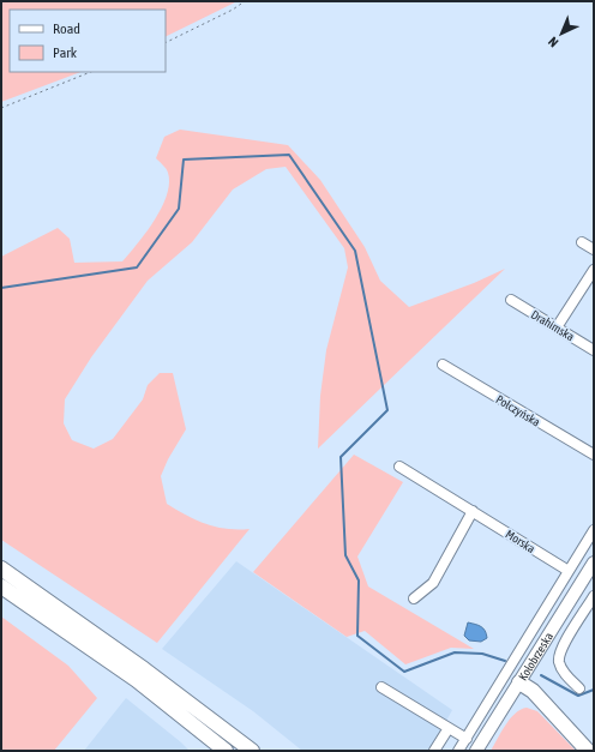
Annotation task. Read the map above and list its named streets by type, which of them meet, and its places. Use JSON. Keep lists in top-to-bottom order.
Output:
{
  "streets": {
    "main road": ["Kołobrzeska"],
    "street": ["Drahimska", "Połczyńska", "Morska"]
  },
  "legend": ["Road", "Park"],
  "north": "bottom left"
}
